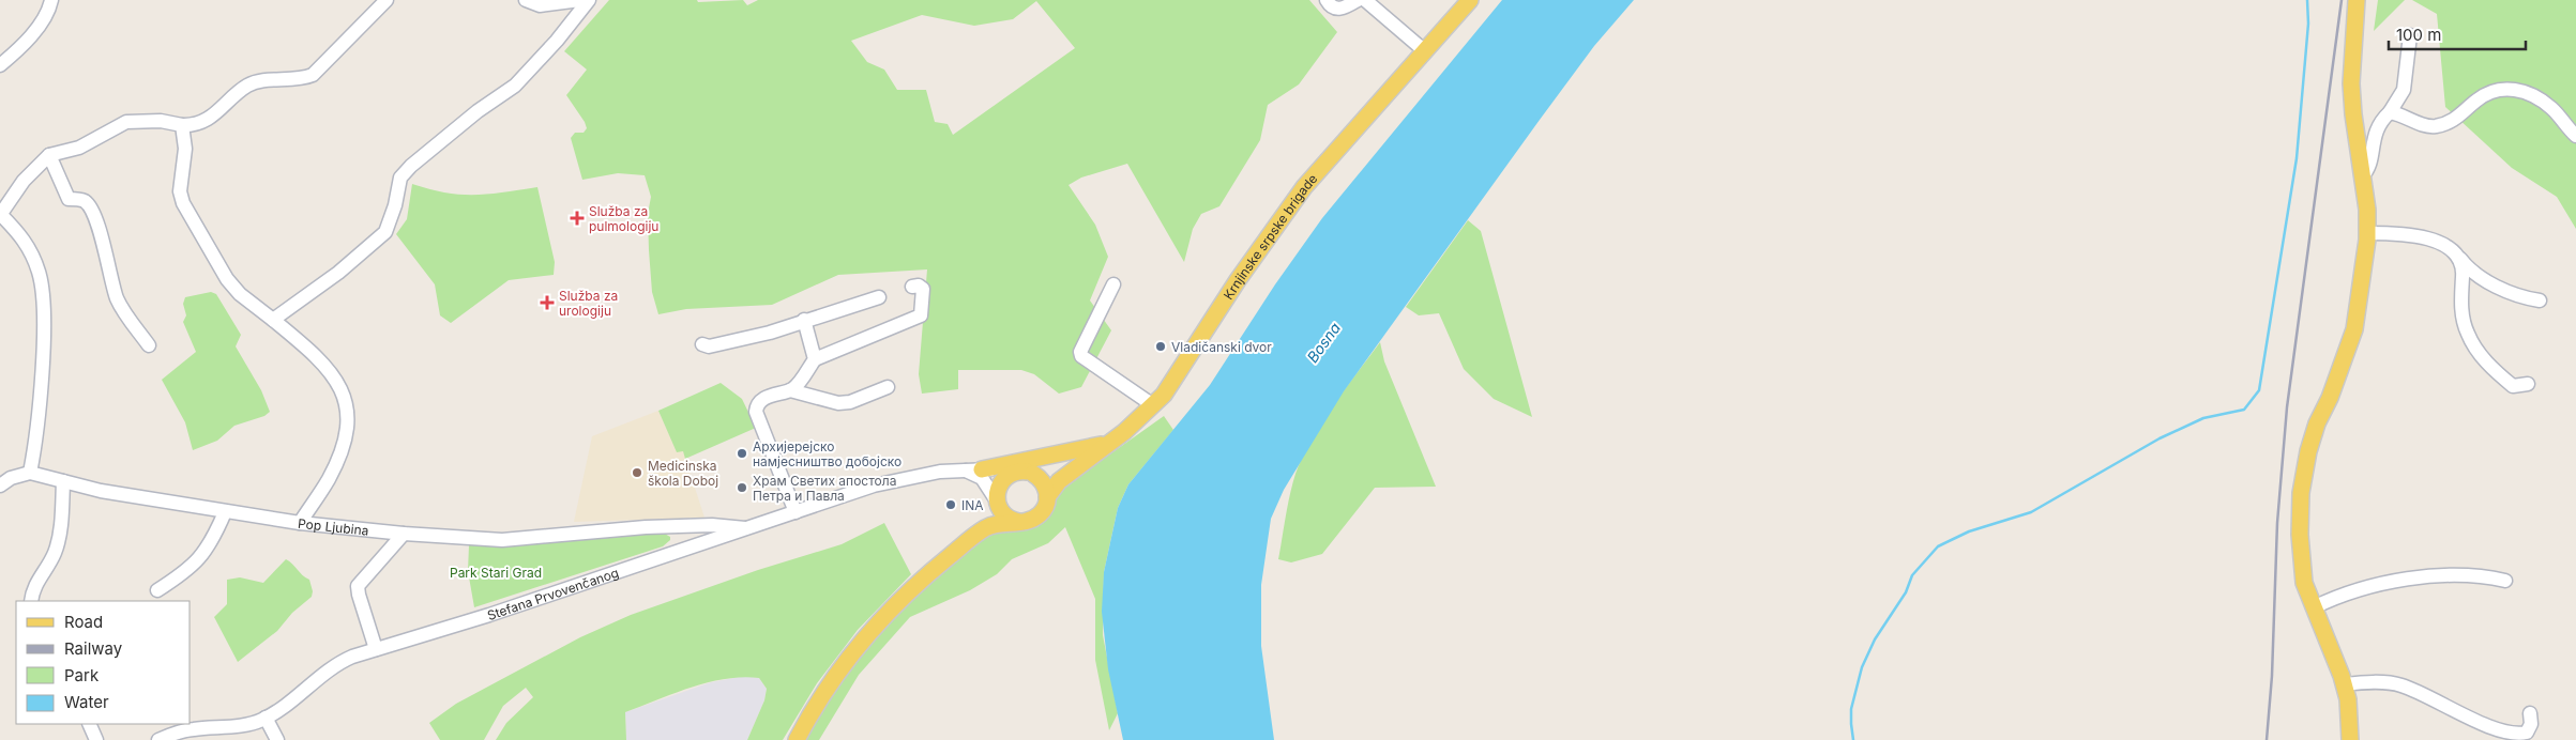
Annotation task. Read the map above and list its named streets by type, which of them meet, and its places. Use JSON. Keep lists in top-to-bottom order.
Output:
{
  "streets": {
    "main road": ["Krnjinske srpske brigade"],
    "street": ["Pop Ljubina", "Stefana Prvovenčanog"]
  },
  "crossings": [
    ["Krnjinske srpske brigade", "Stefana Prvovenčanog"]
  ],
  "water": ["Bosna"],
  "parks": ["Park Stari Grad"],
  "places": {
    "health": ["Služba za pulmologiju", "Služba za urologiju"],
    "other": [
      "Vladičanski dvor",
      "Архијерејско намјесништво добојско",
      "Medicinska škola Doboj",
      "Храм Светих апостола Петра и Павла",
      "INA"
    ]
  },
  "legend": [
    "Road",
    "Railway",
    "Park",
    "Water"
  ],
  "scale_bar": "100 m"
}
